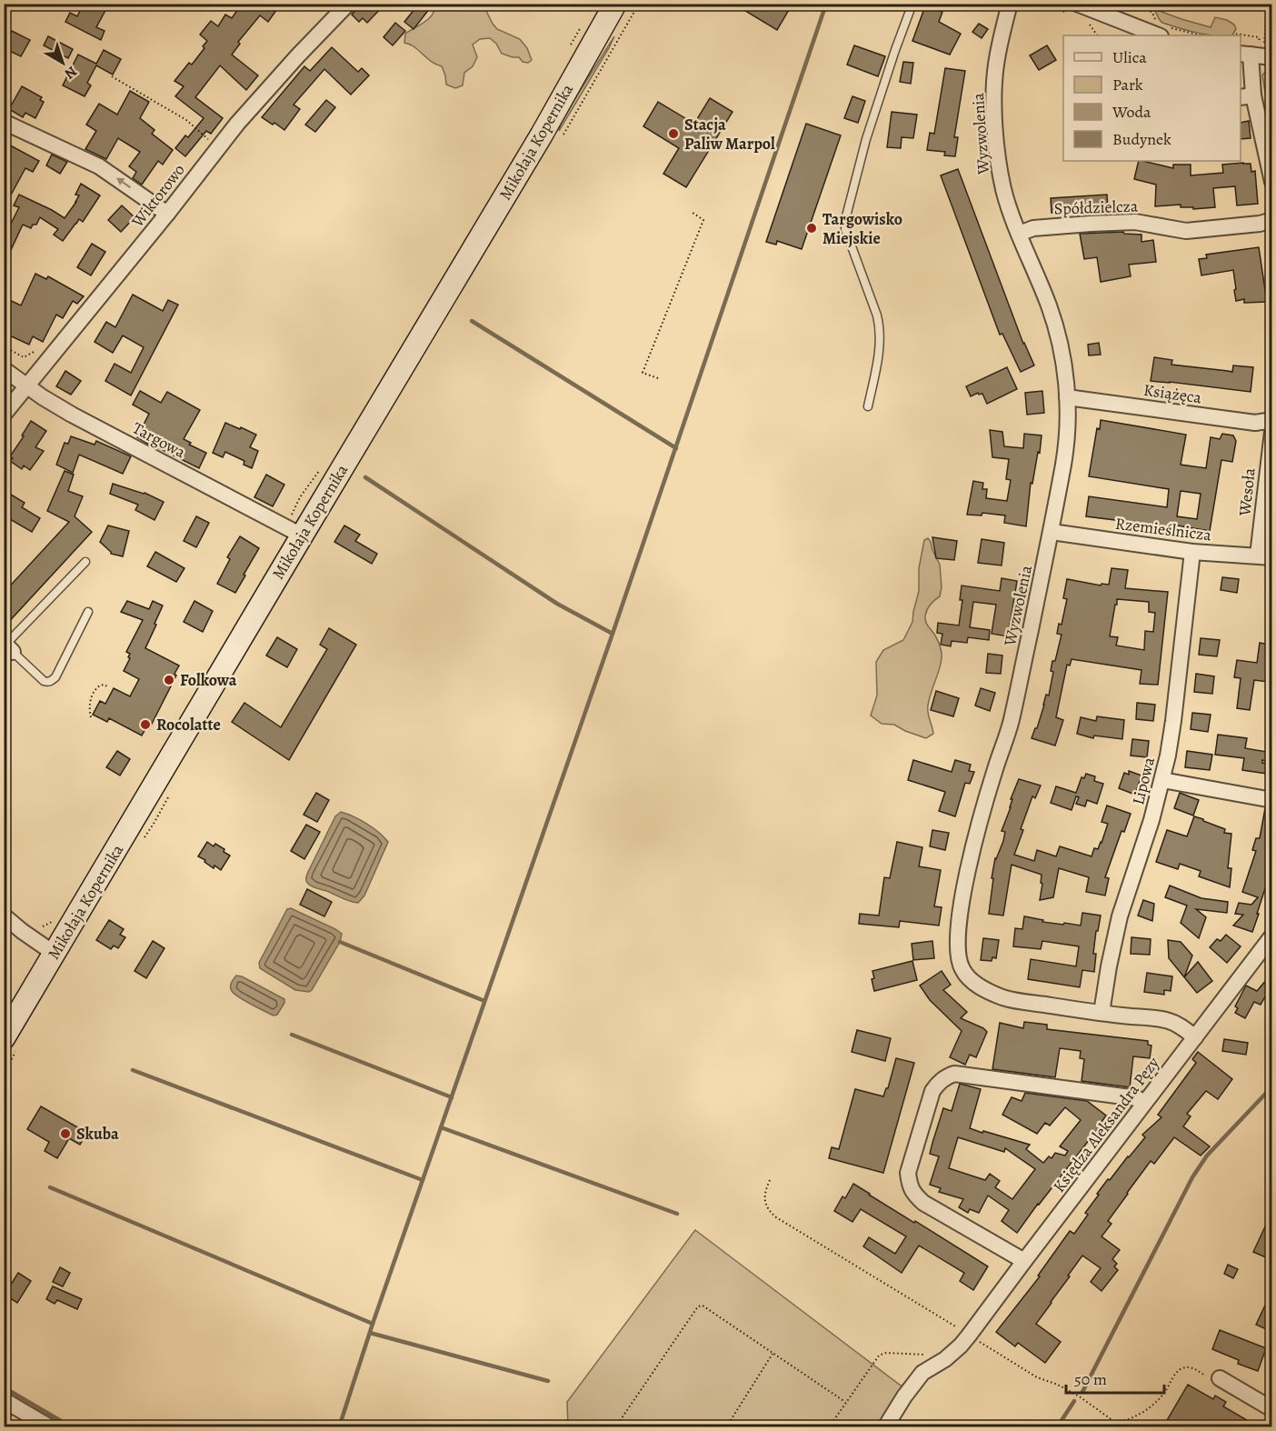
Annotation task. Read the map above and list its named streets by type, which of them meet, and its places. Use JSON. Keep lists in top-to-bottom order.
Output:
{
  "streets": {
    "main road": ["Mikołaja Kopernika"],
    "street": [
      "Wyzwolenia",
      "Wiktorowo",
      "Spółdzielcza",
      "Książęca",
      "Targowa",
      "Wesoła",
      "Rzemieślnicza",
      "Lipowa",
      "Księdza Aleksandra Pęzy"
    ]
  },
  "crossings": [
    ["Wyzwolenia", "Spółdzielcza"],
    ["Wyzwolenia", "Książęca"],
    ["Wyzwolenia", "Rzemieślnicza"],
    ["Wyzwolenia", "Lipowa"],
    ["Wyzwolenia", "Księdza Aleksandra Pęzy"],
    ["Mikołaja Kopernika", "Targowa"],
    ["Wiktorowo", "Targowa"],
    ["Wesoła", "Rzemieślnicza"],
    ["Rzemieślnicza", "Lipowa"]
  ],
  "places": [
    "Stacja Paliw Marpol",
    "Targowisko Miejskie",
    "Folkowa",
    "Rocolatte",
    "Skuba"
  ],
  "legend": [
    "Ulica",
    "Park",
    "Woda",
    "Budynek"
  ],
  "scale_bar": "50 m",
  "north": "bottom right"
}
